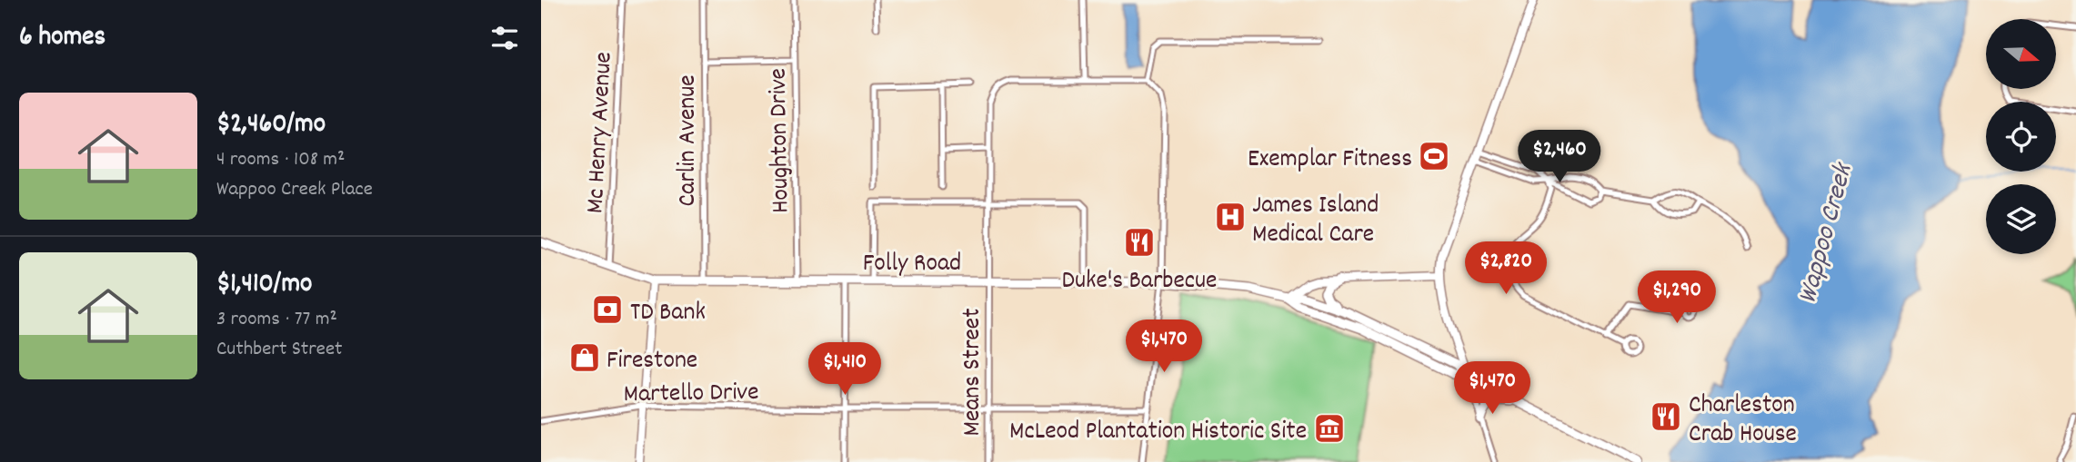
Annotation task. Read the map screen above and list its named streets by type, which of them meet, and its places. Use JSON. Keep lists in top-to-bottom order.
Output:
{
  "streets": {
    "main road": ["Folly Road"],
    "street": [
      "Mc Henry Avenue",
      "Carlin Avenue",
      "Houghton Drive",
      "Means Street",
      "Martello Drive"
    ]
  },
  "crossings": [
    ["Mc Henry Avenue", "Folly Road"],
    ["Carlin Avenue", "Folly Road"],
    ["Houghton Drive", "Folly Road"],
    ["Folly Road", "Means Street"],
    ["Means Street", "Martello Drive"]
  ],
  "water": ["Wappoo Creek"],
  "places": {
    "sports": ["Exemplar Fitness"],
    "hospital": ["James Island Medical Care"],
    "restaurant": ["Duke's Barbecue", "Charleston Crab House"],
    "bank": ["TD Bank"],
    "shop": ["Firestone"],
    "museum": ["McLeod Plantation Historic Site"]
  },
  "north": "right",
  "page": {
    "heading": "6 homes",
    "list": [
      {
        "name": "$2,460/mo",
        "note": "4 rooms · 108 m² · Wappoo Creek Place"
      },
      {
        "name": "$1,410/mo",
        "note": "3 rooms · 77 m² · Cuthbert Street"
      }
    ],
    "price": [
      "$2,460",
      "$2,820",
      "$1,290",
      "$1,470",
      "$1,410",
      "$1,470"
    ]
  }
}
